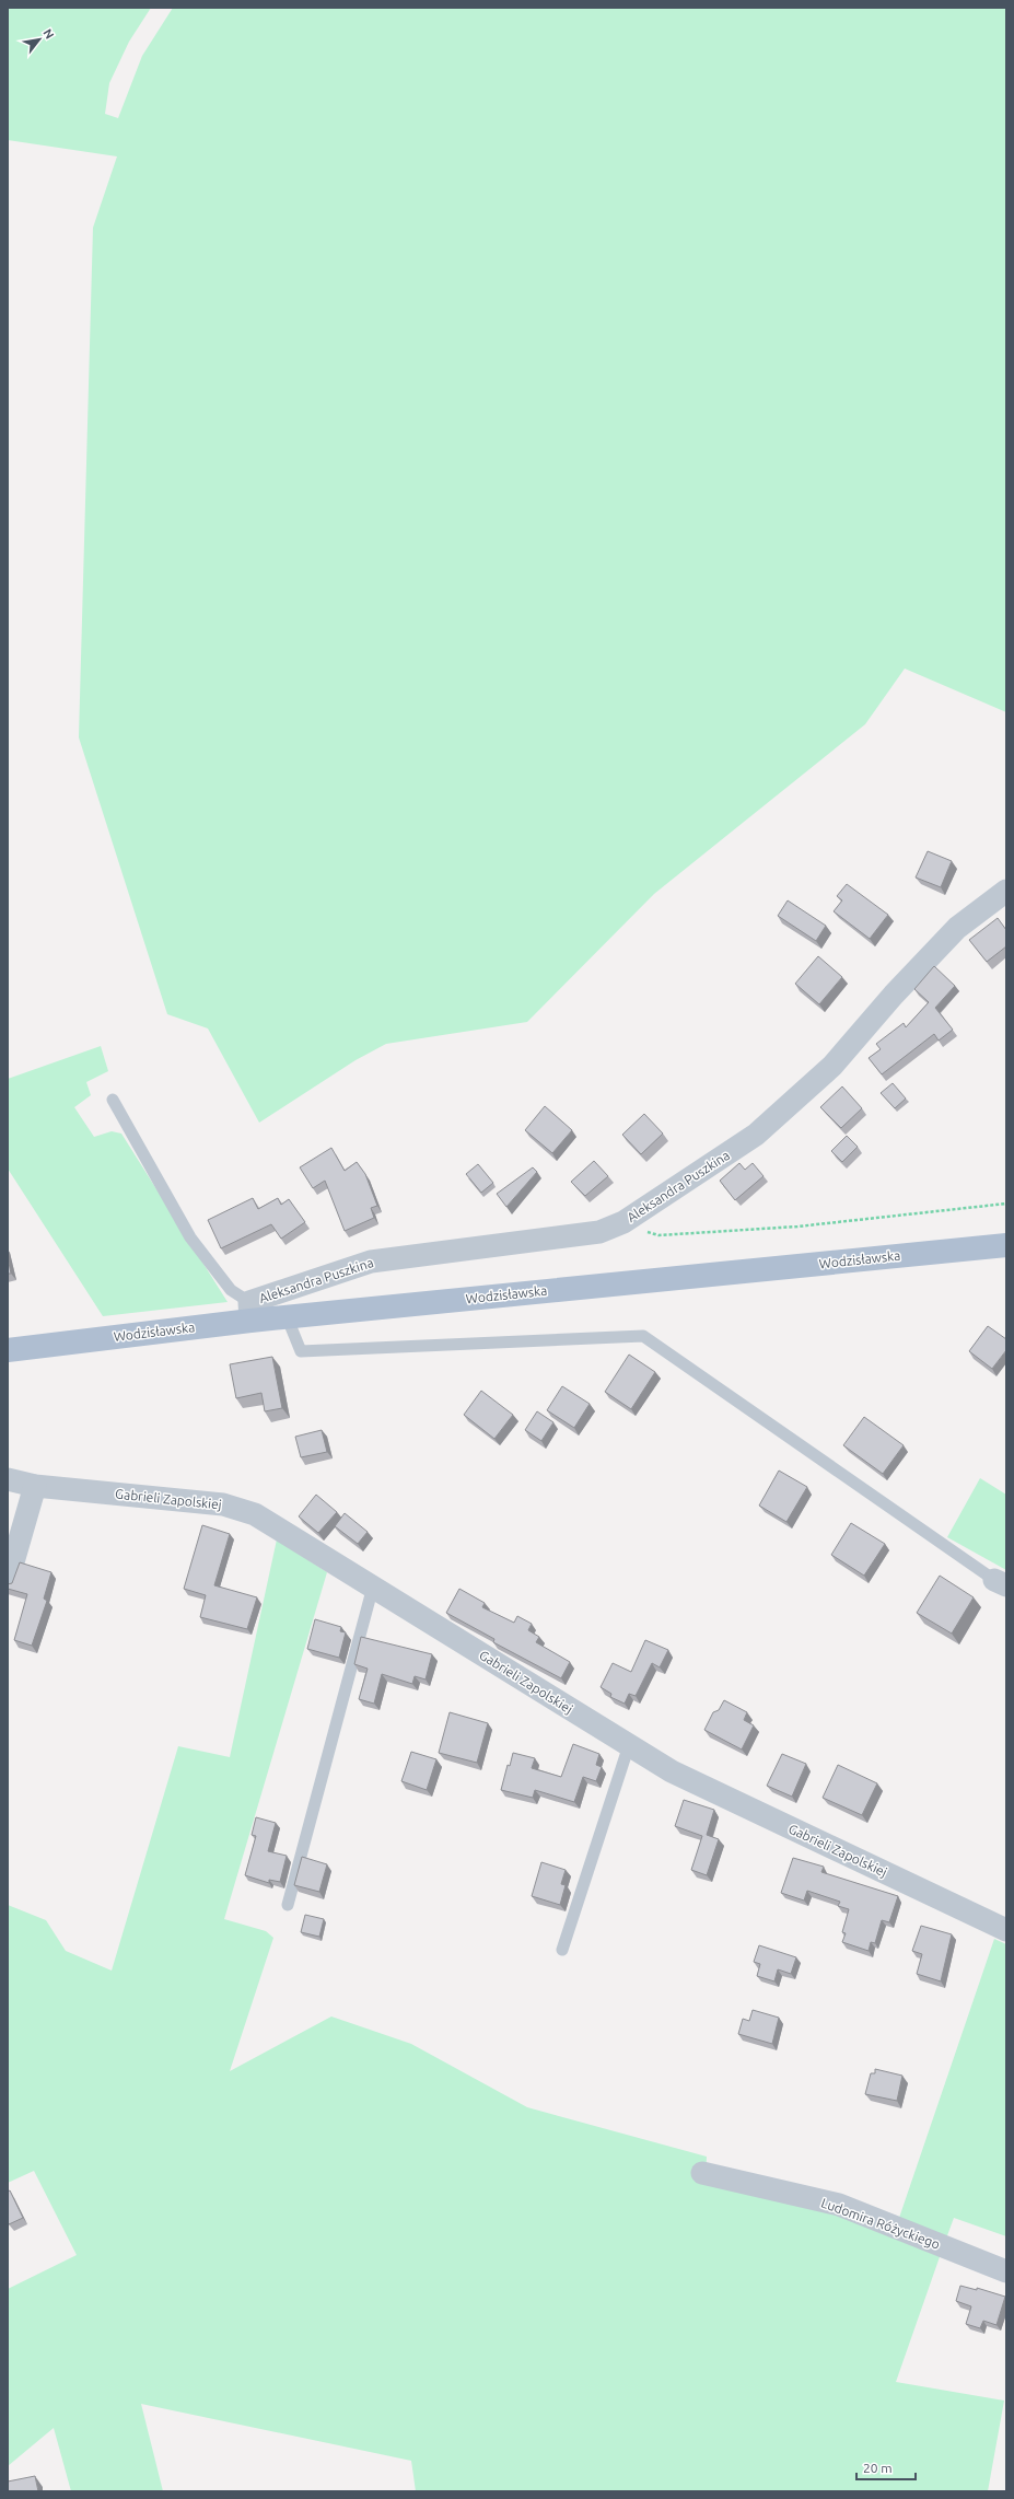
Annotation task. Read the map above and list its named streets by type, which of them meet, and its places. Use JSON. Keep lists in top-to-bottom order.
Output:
{
  "streets": {
    "main road": ["Wodzisławska"],
    "street": ["Aleksandra Puszkina", "Gabrieli Zapolskiej", "Ludomira Różyckiego"]
  },
  "crossings": [
    ["Aleksandra Puszkina", "Wodzisławska"]
  ],
  "scale_bar": "20 m",
  "north": "top right"
}
